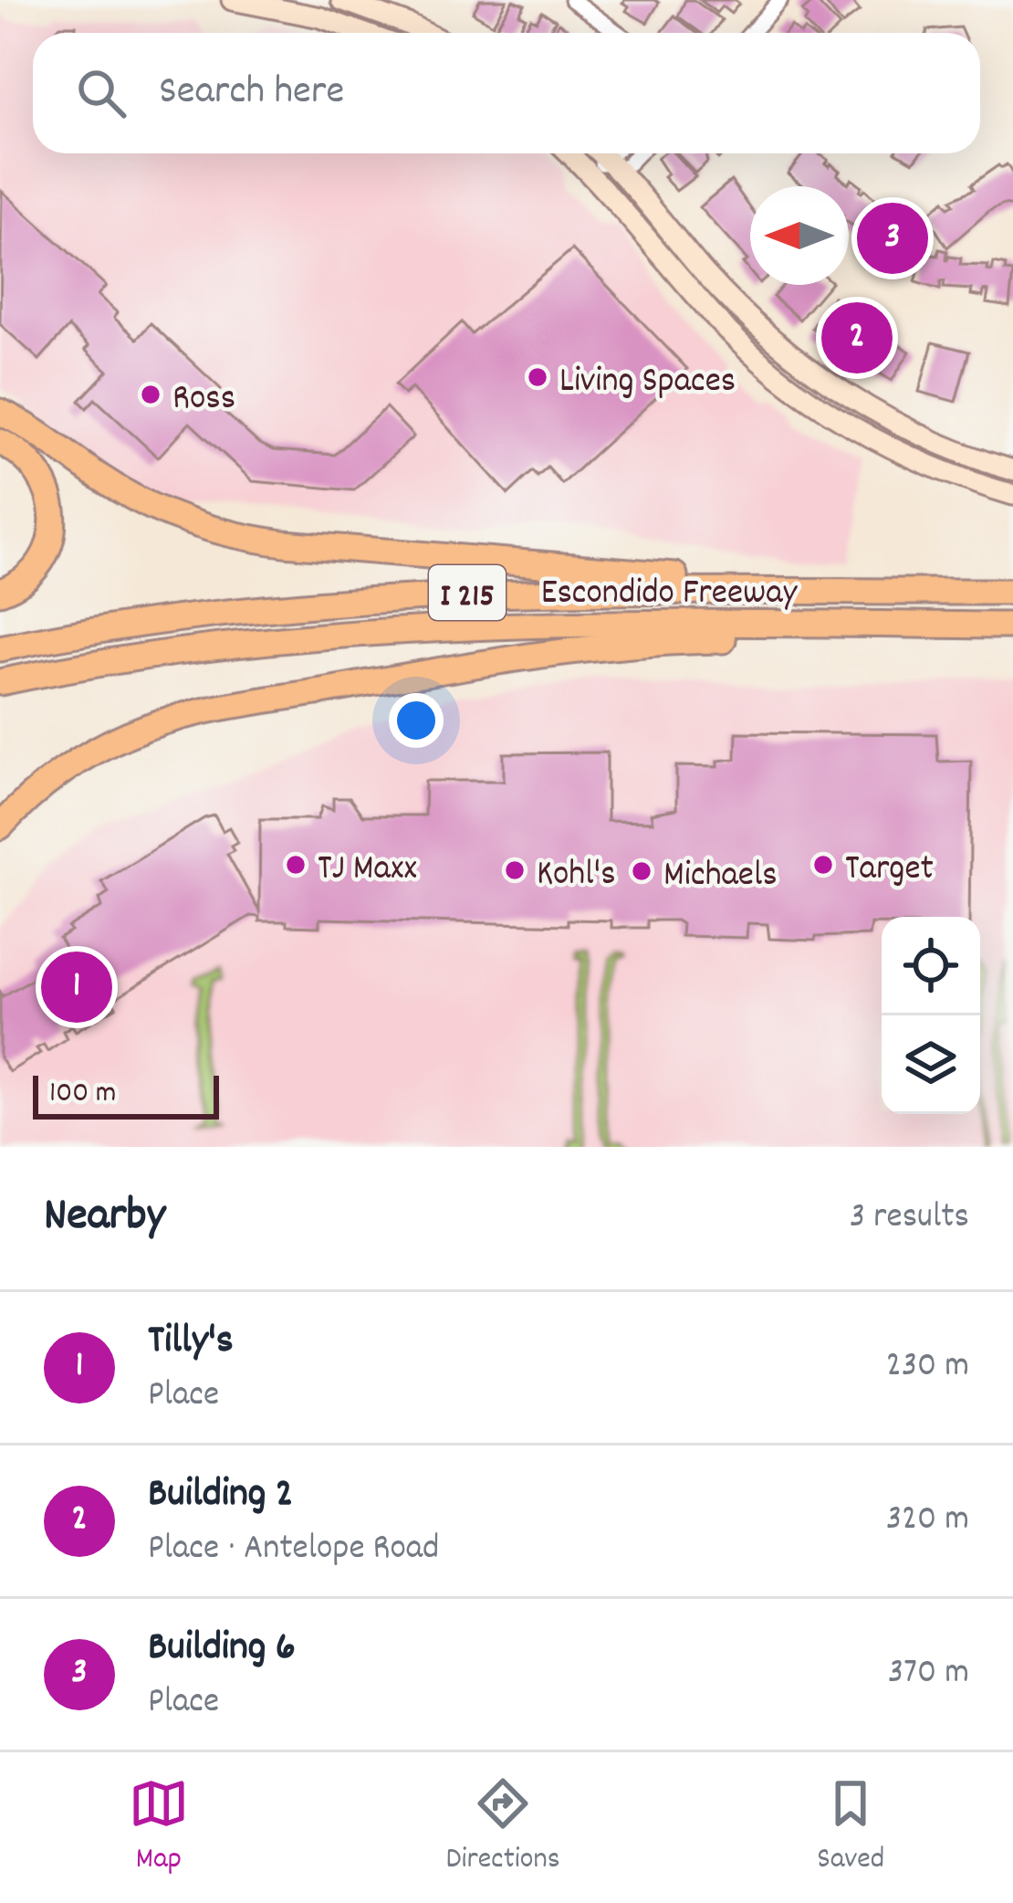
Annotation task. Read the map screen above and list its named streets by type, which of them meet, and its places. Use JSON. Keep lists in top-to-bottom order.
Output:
{
  "streets": {
    "highway": ["Escondido Freeway", "I 215"]
  },
  "places": [
    "Living Spaces",
    "Ross",
    "TJ Maxx",
    "Target",
    "Kohl's",
    "Michaels"
  ],
  "scale_bar": "100 m",
  "north": "left",
  "page": {
    "search": "Search here",
    "pins": ["3", "2", "1"],
    "scale": "100 m",
    "heading": ["Nearby", "3 results"],
    "list": [
      {
        "mark": "1",
        "name": "Tilly's",
        "note": "Place",
        "value": "230 m"
      },
      {
        "mark": "2",
        "name": "Building 2",
        "note": "Place · Antelope Road",
        "value": "320 m"
      },
      {
        "mark": "3",
        "name": "Building 6",
        "note": "Place",
        "value": "370 m"
      }
    ],
    "nav": ["Map", "Directions", "Saved"]
  }
}
